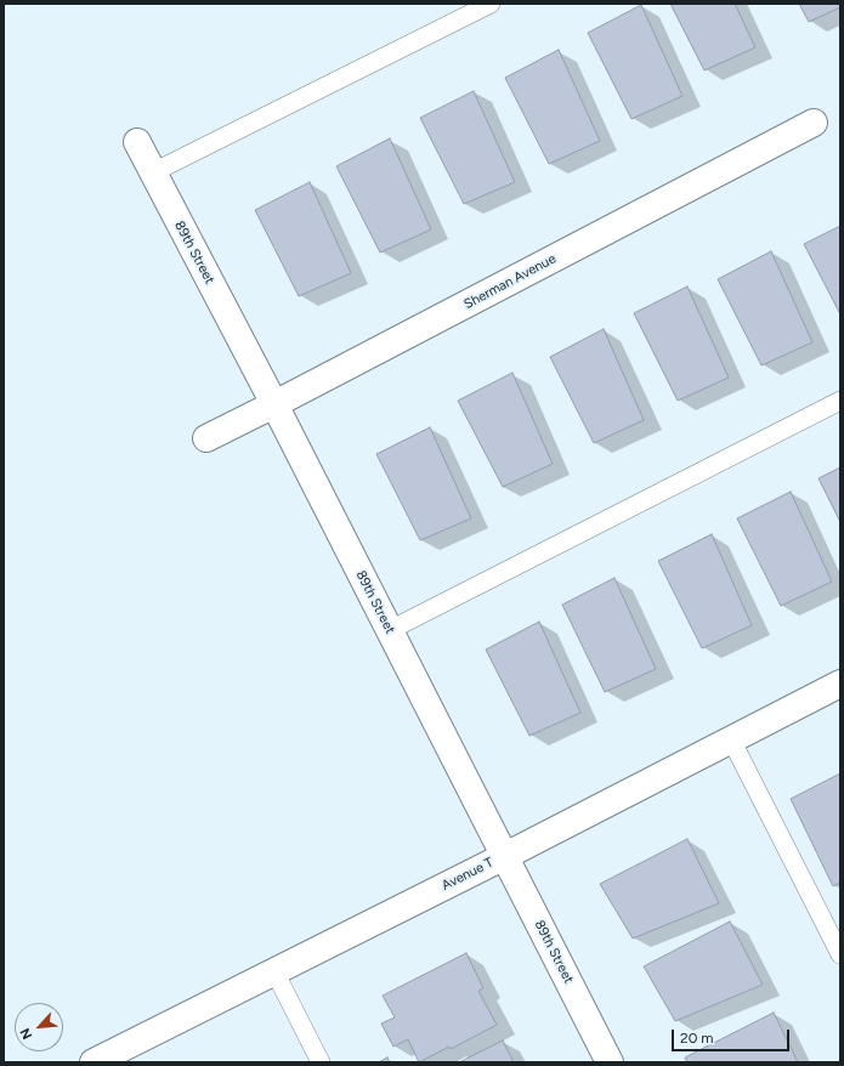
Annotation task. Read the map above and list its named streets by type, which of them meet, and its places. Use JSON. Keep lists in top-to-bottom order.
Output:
{
  "streets": {
    "street": ["89th Street", "Sherman Avenue", "Avenue T"]
  },
  "crossings": [
    ["89th Street", "Sherman Avenue"],
    ["89th Street", "Avenue T"]
  ],
  "scale_bar": "20 m",
  "north": "bottom left"
}
